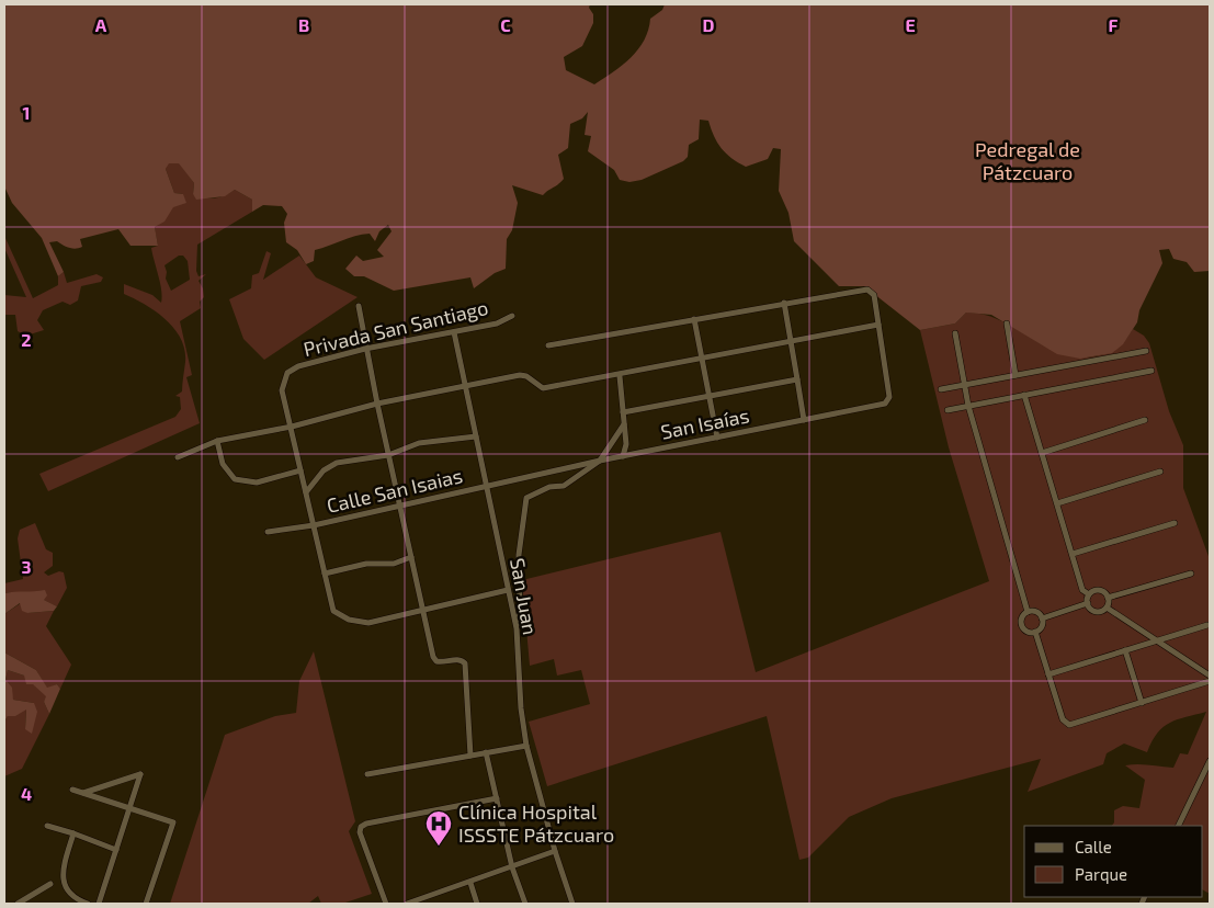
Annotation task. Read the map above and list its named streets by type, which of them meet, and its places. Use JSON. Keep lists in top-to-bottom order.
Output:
{
  "streets": {
    "street": [
      "Privada San Santiago",
      "San Isaías",
      "Calle San Isaias",
      "San Juan"
    ]
  },
  "crossings": [
    ["Privada San Santiago", "San Juan"],
    ["San Isaías", "Calle San Isaias"],
    ["Calle San Isaias", "San Juan"]
  ],
  "parks": ["Pedregal de Pátzcuaro"],
  "places": {
    "hospital": ["Clínica Hospital ISSSTE Pátzcuaro"]
  },
  "legend": ["Calle", "Parque"],
  "grid": {
    "columns": [
      "A",
      "B",
      "C",
      "D",
      "E",
      "F"
    ],
    "rows": [
      "1",
      "2",
      "3",
      "4"
    ]
  }
}
